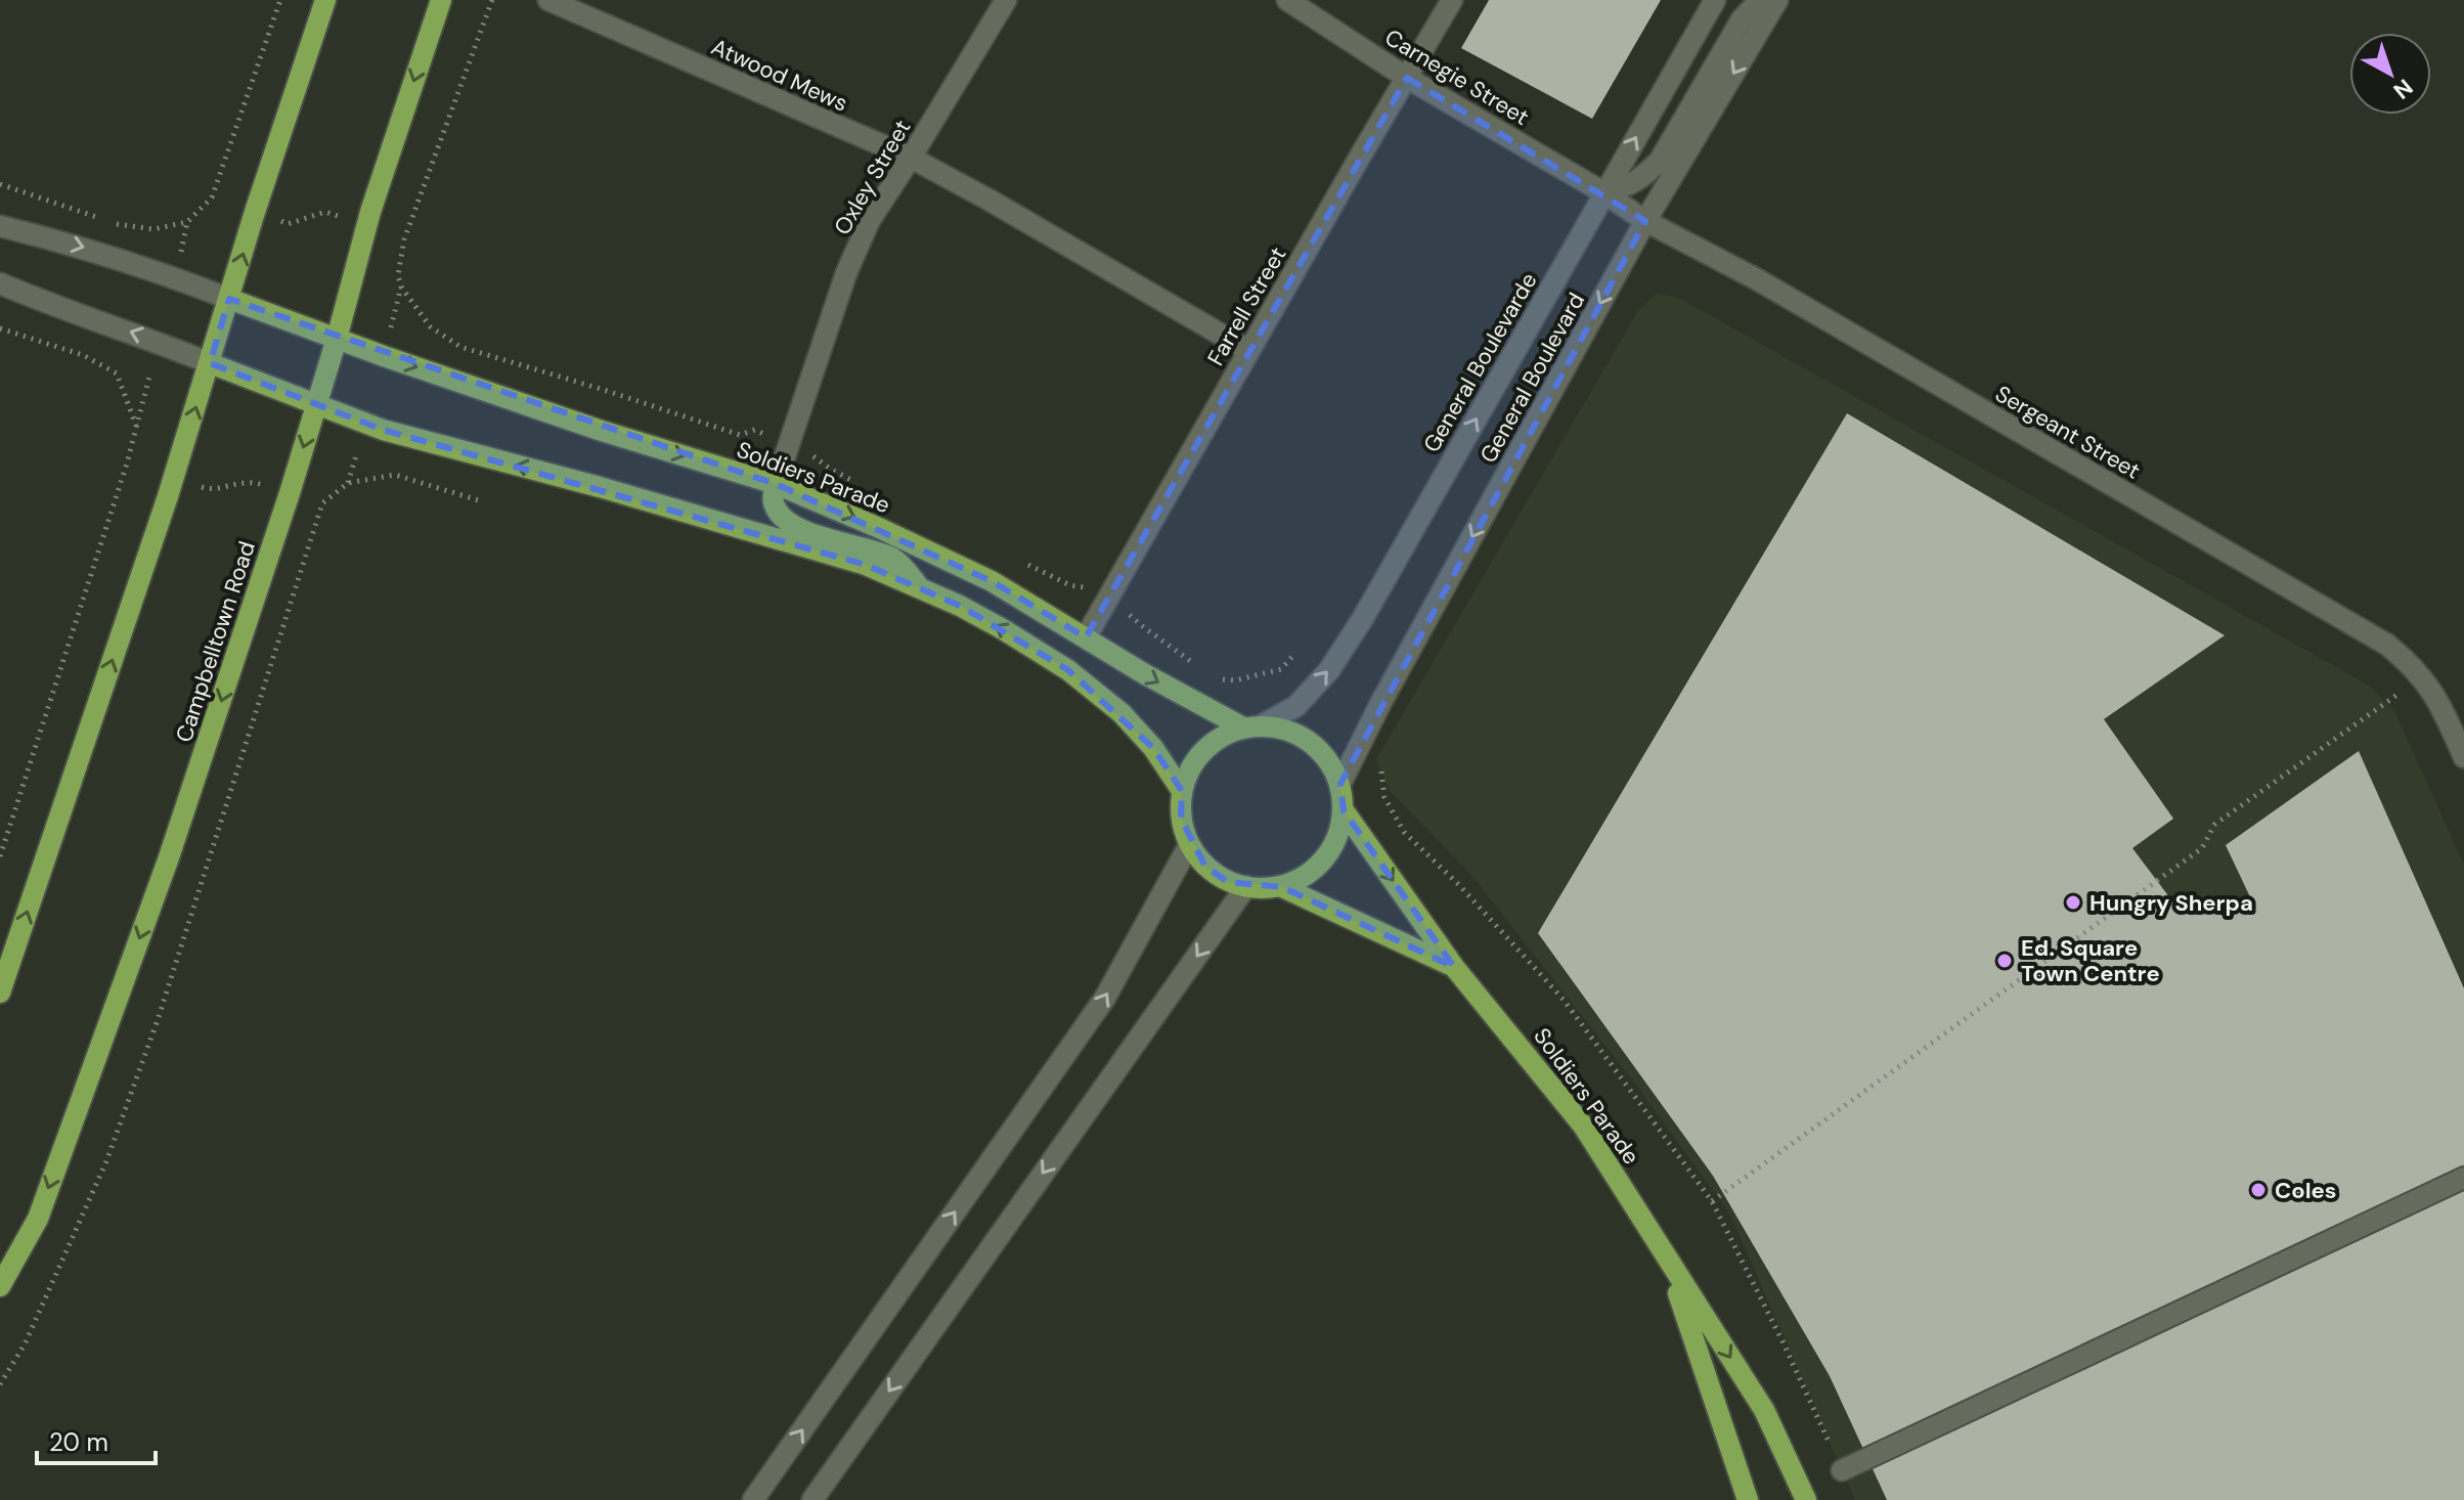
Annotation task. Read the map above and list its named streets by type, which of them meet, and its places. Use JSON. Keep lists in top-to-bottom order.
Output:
{
  "streets": {
    "main road": ["Soldiers Parade", "Campbelltown Road"],
    "street": [
      "Atwood Mews",
      "Carnegie Street",
      "Oxley Street",
      "Farrell Street",
      "General Boulevarde",
      "General Boulevard",
      "Sergeant Street"
    ]
  },
  "crossings": [
    ["Atwood Mews", "Oxley Street"],
    ["Atwood Mews", "Farrell Street"],
    ["Carnegie Street", "Farrell Street"],
    ["Carnegie Street", "General Boulevarde"],
    ["Carnegie Street", "Sergeant Street"],
    ["Oxley Street", "Soldiers Parade"],
    ["Farrell Street", "Soldiers Parade"],
    ["General Boulevarde", "General Boulevard"],
    ["General Boulevarde", "Sergeant Street"],
    ["General Boulevarde", "Soldiers Parade"],
    ["General Boulevard", "Sergeant Street"],
    ["General Boulevard", "Soldiers Parade"],
    ["Soldiers Parade", "Campbelltown Road"]
  ],
  "one_way": ["General Boulevarde", "General Boulevard"],
  "places": ["Hungry Sherpa", "Ed. Square Town Centre", "Coles"],
  "scale_bar": "20 m",
  "north": "bottom right"
}
